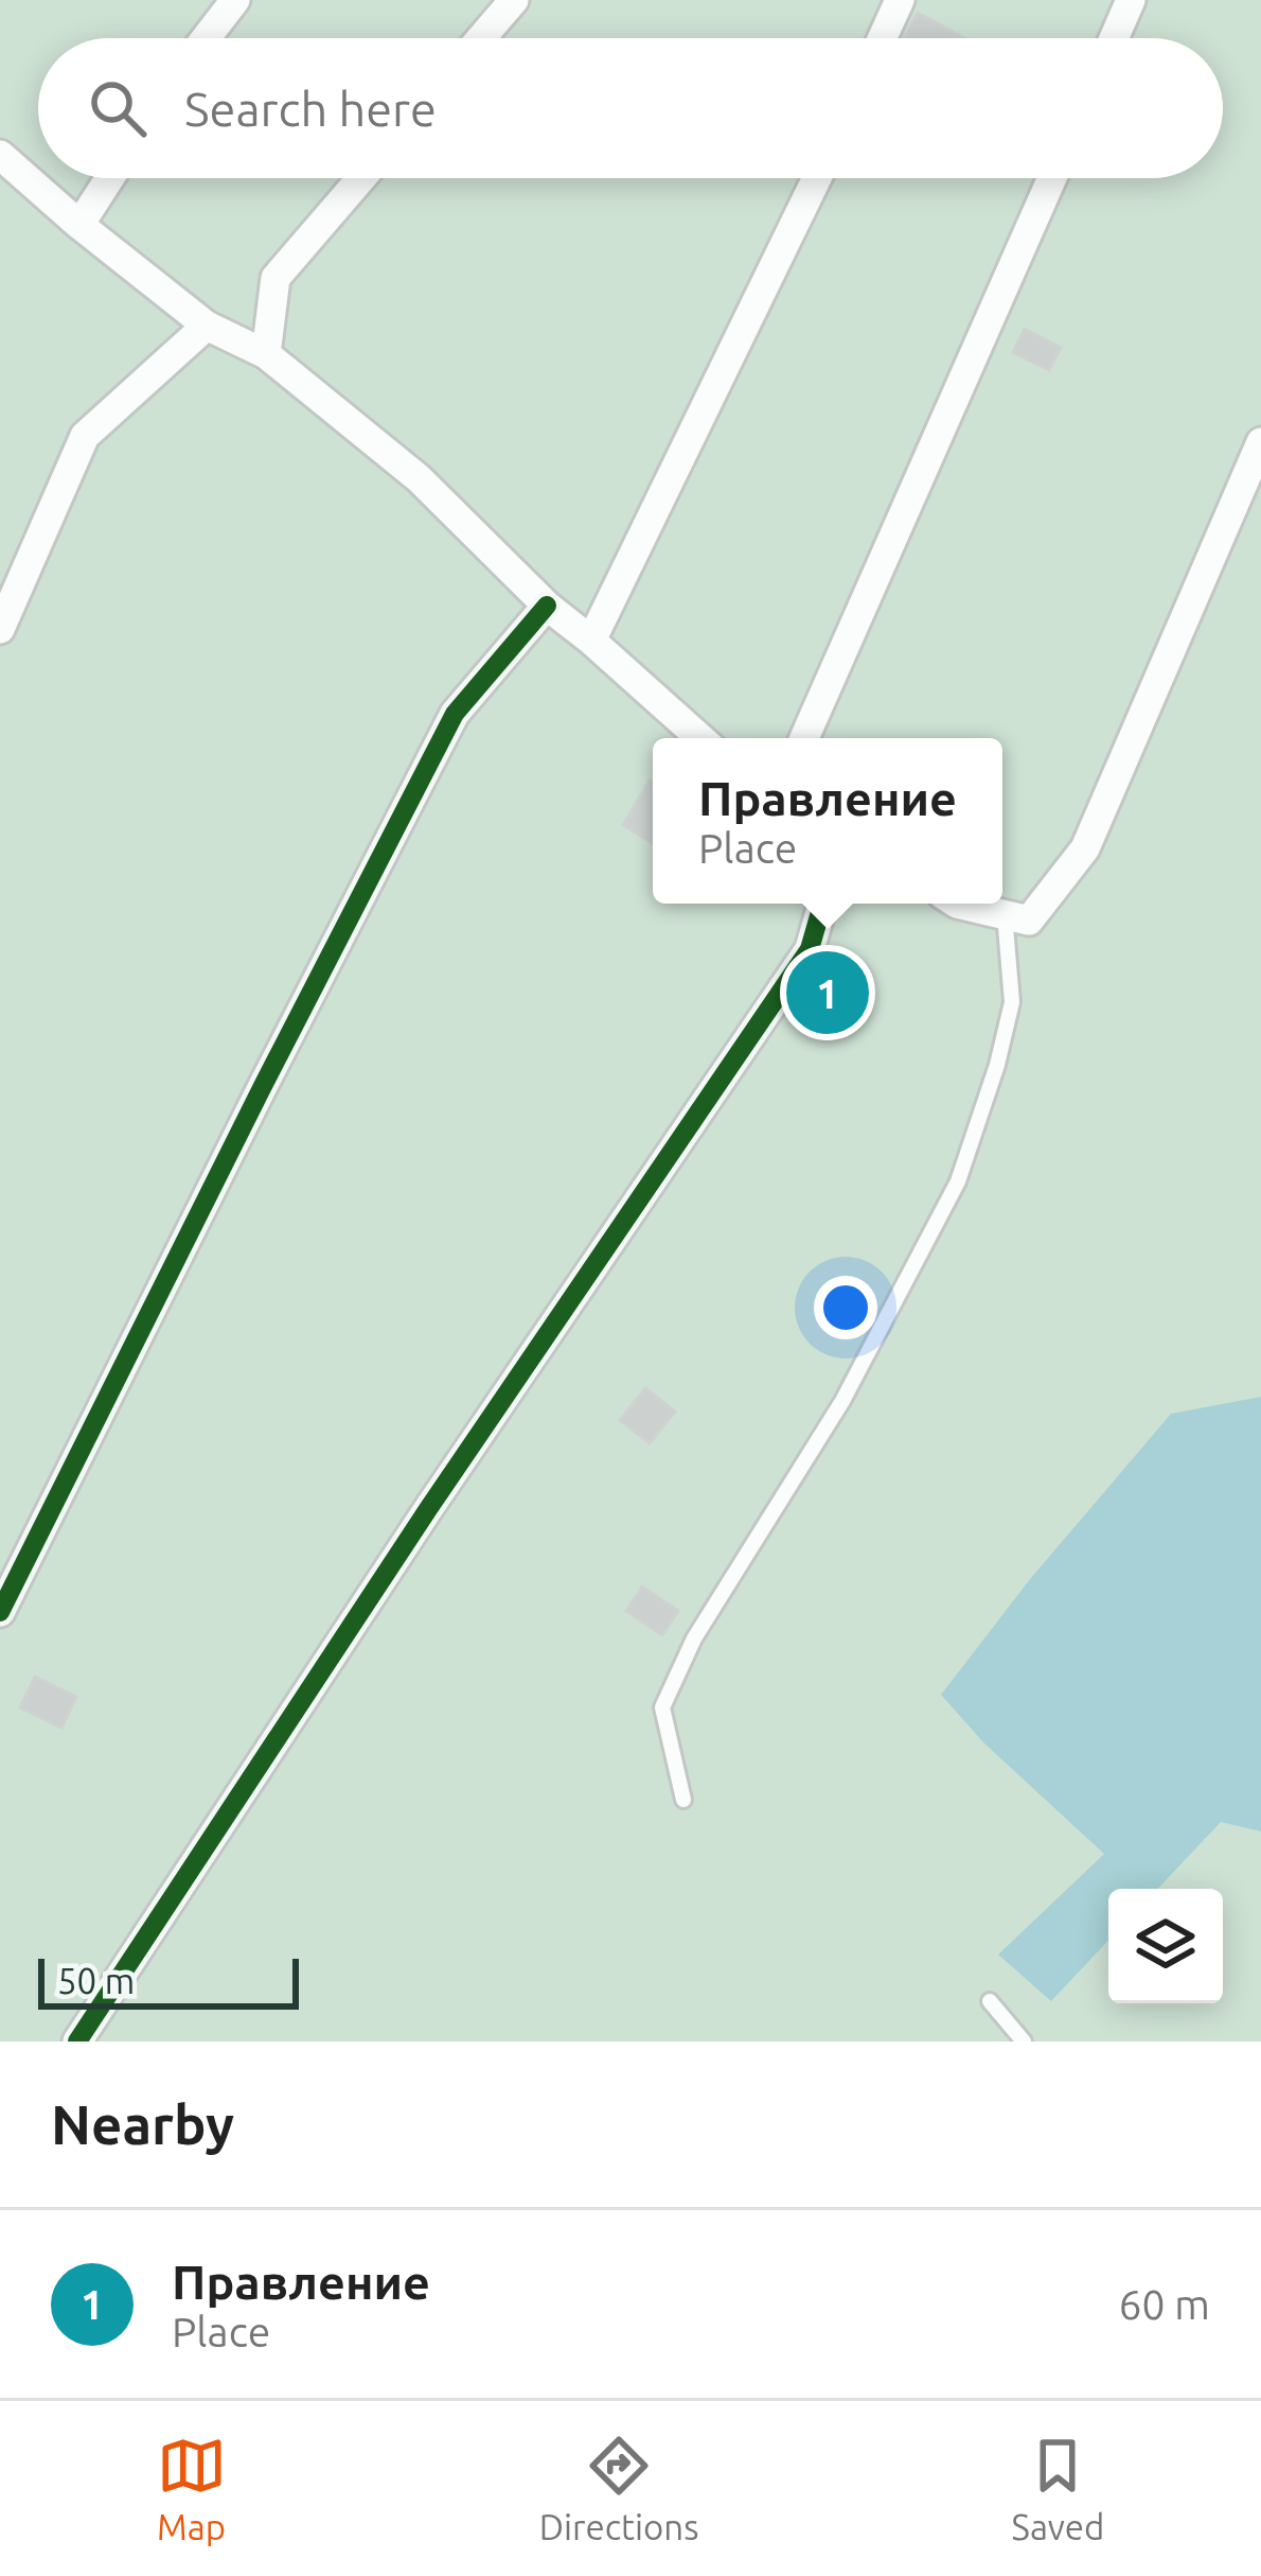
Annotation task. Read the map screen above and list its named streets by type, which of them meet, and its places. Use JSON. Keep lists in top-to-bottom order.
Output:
{
  "scale_bar": "50 m",
  "page": {
    "search": "Search here",
    "popup": ["Правление", "Place"],
    "pins": "1",
    "scale": "50 m",
    "heading": "Nearby",
    "list": [
      {
        "mark": "1",
        "name": "Правление",
        "note": "Place",
        "value": "60 m"
      }
    ],
    "nav": ["Map", "Directions", "Saved"]
  }
}
